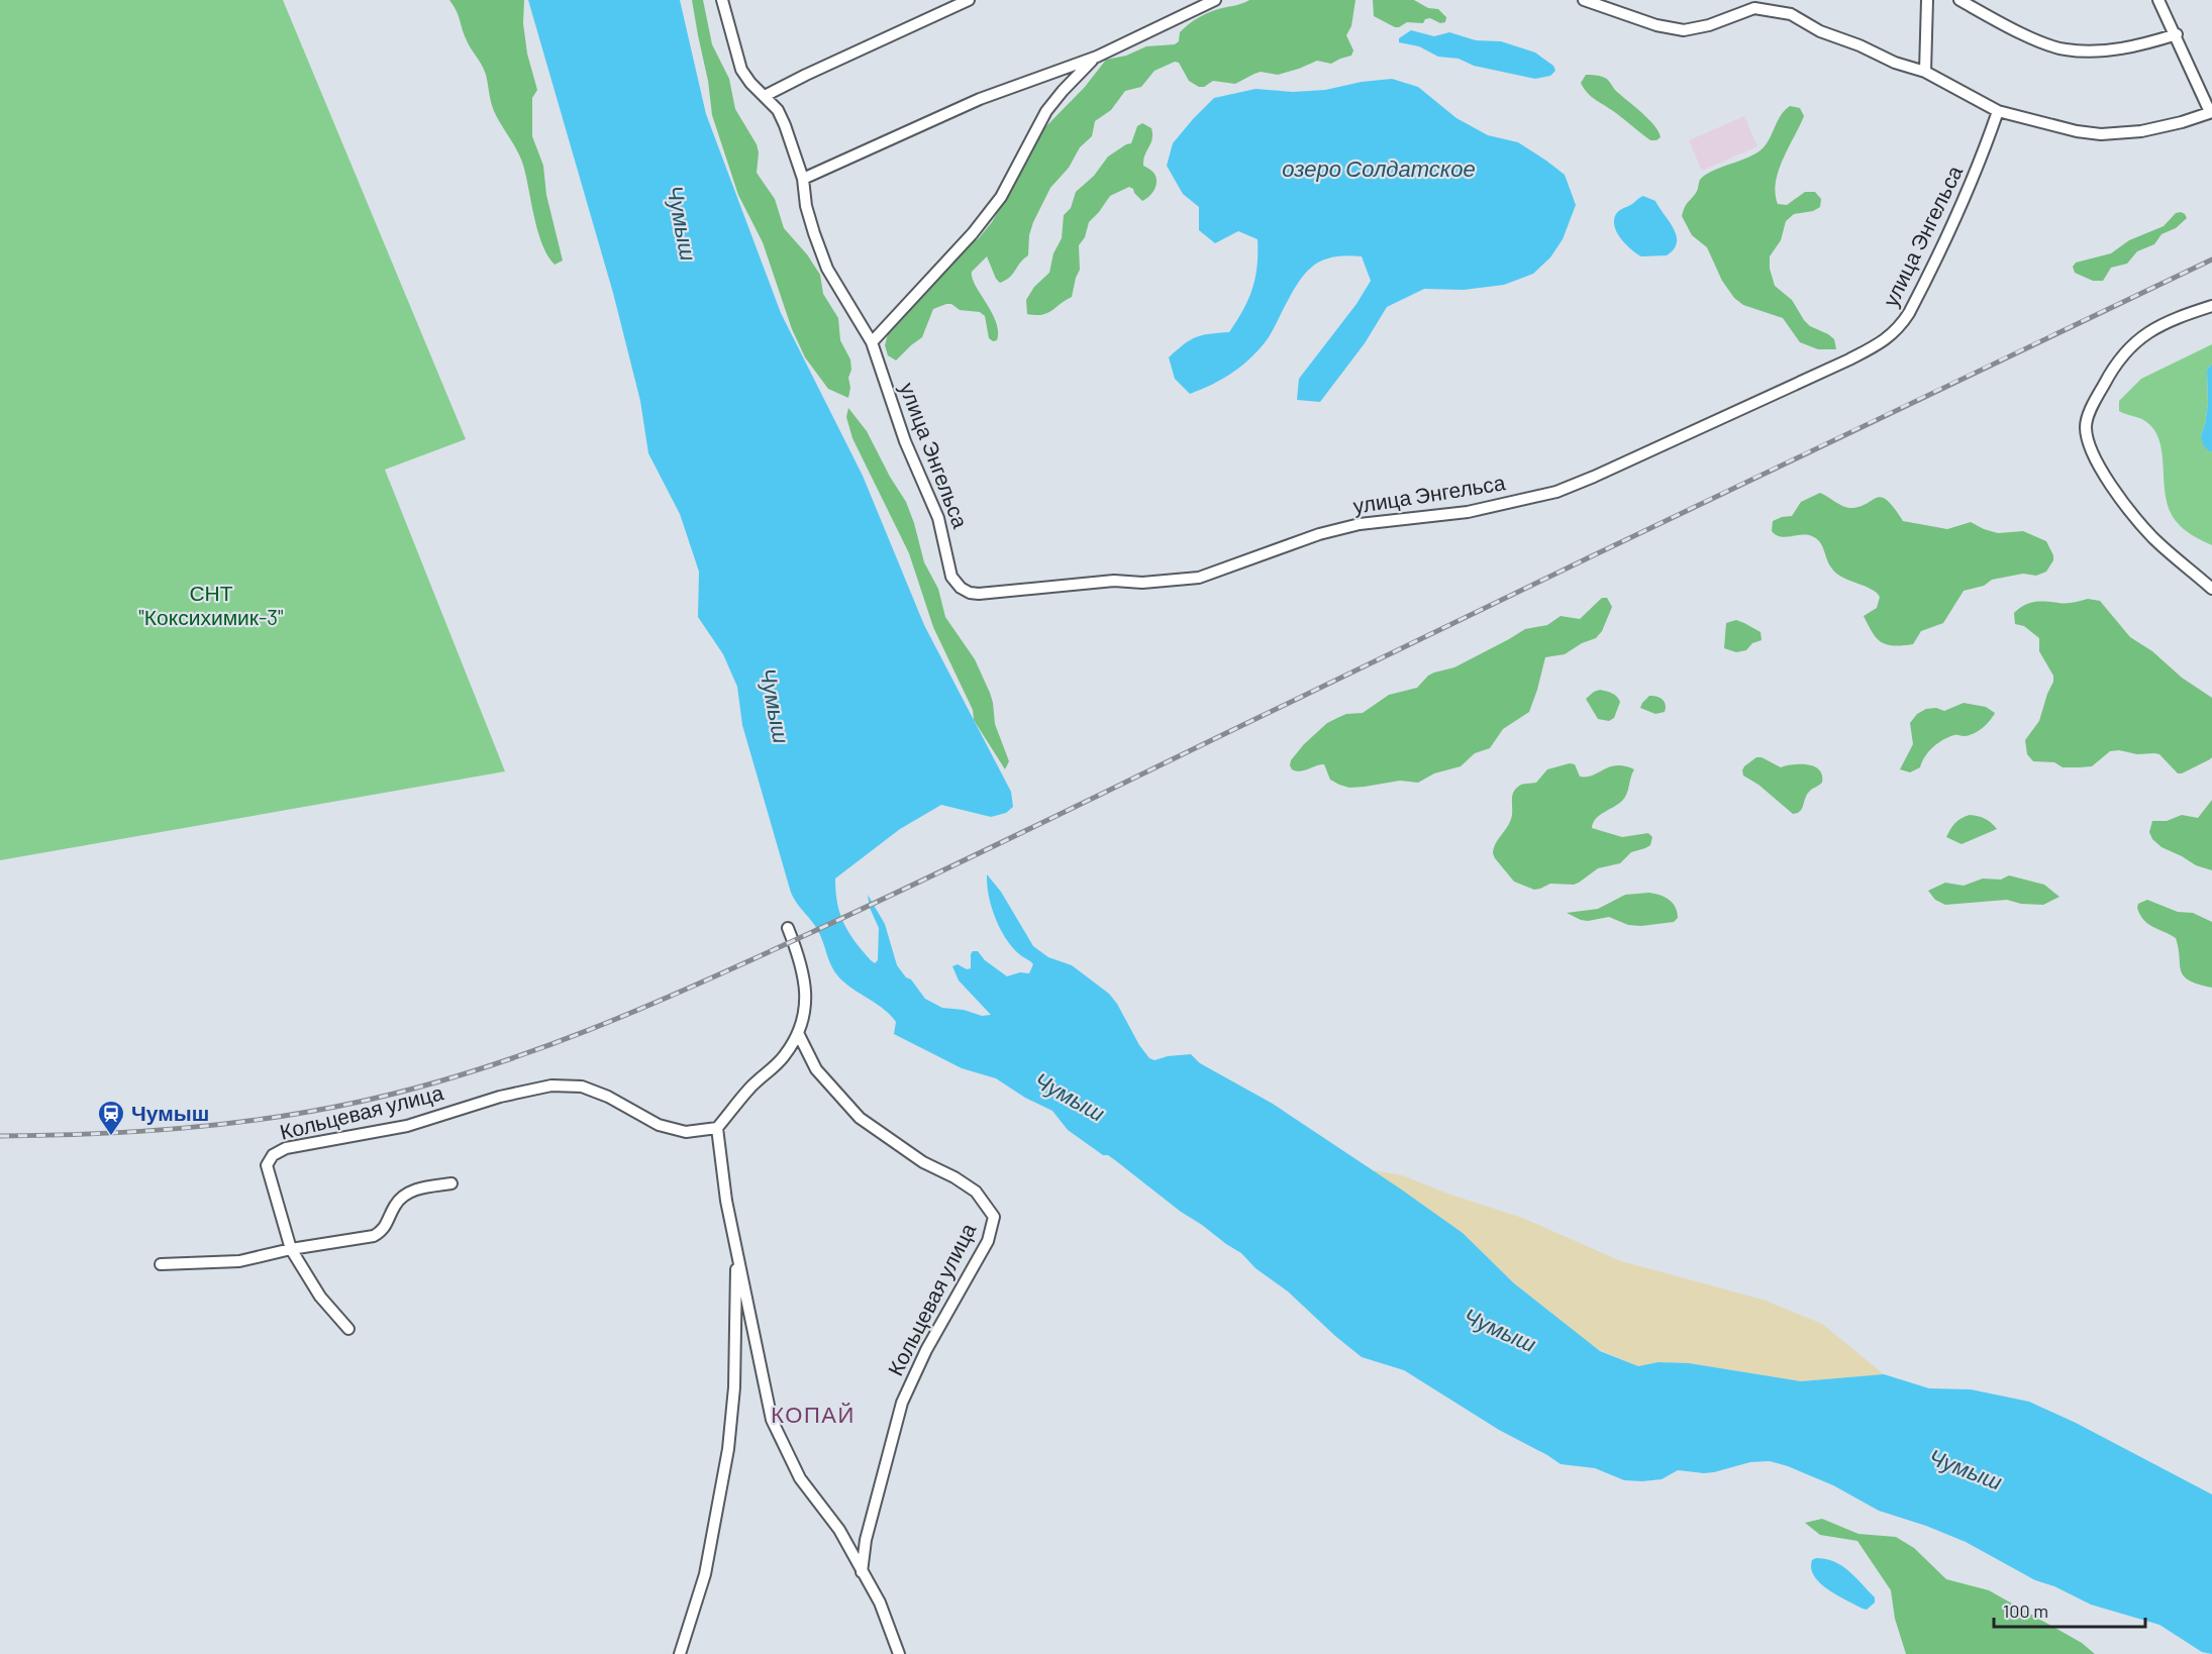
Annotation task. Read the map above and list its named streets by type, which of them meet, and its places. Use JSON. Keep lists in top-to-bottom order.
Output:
{
  "streets": {
    "street": ["улица Энгельса", "Кольцевая улица"]
  },
  "districts": ["КОПАЙ"],
  "water": ["озеро Солдатское", "Чумыш"],
  "parks": ["СНТ \"Коксихимик-3\""],
  "places": {
    "station": ["Чумыш"]
  },
  "scale_bar": "100 m"
}
